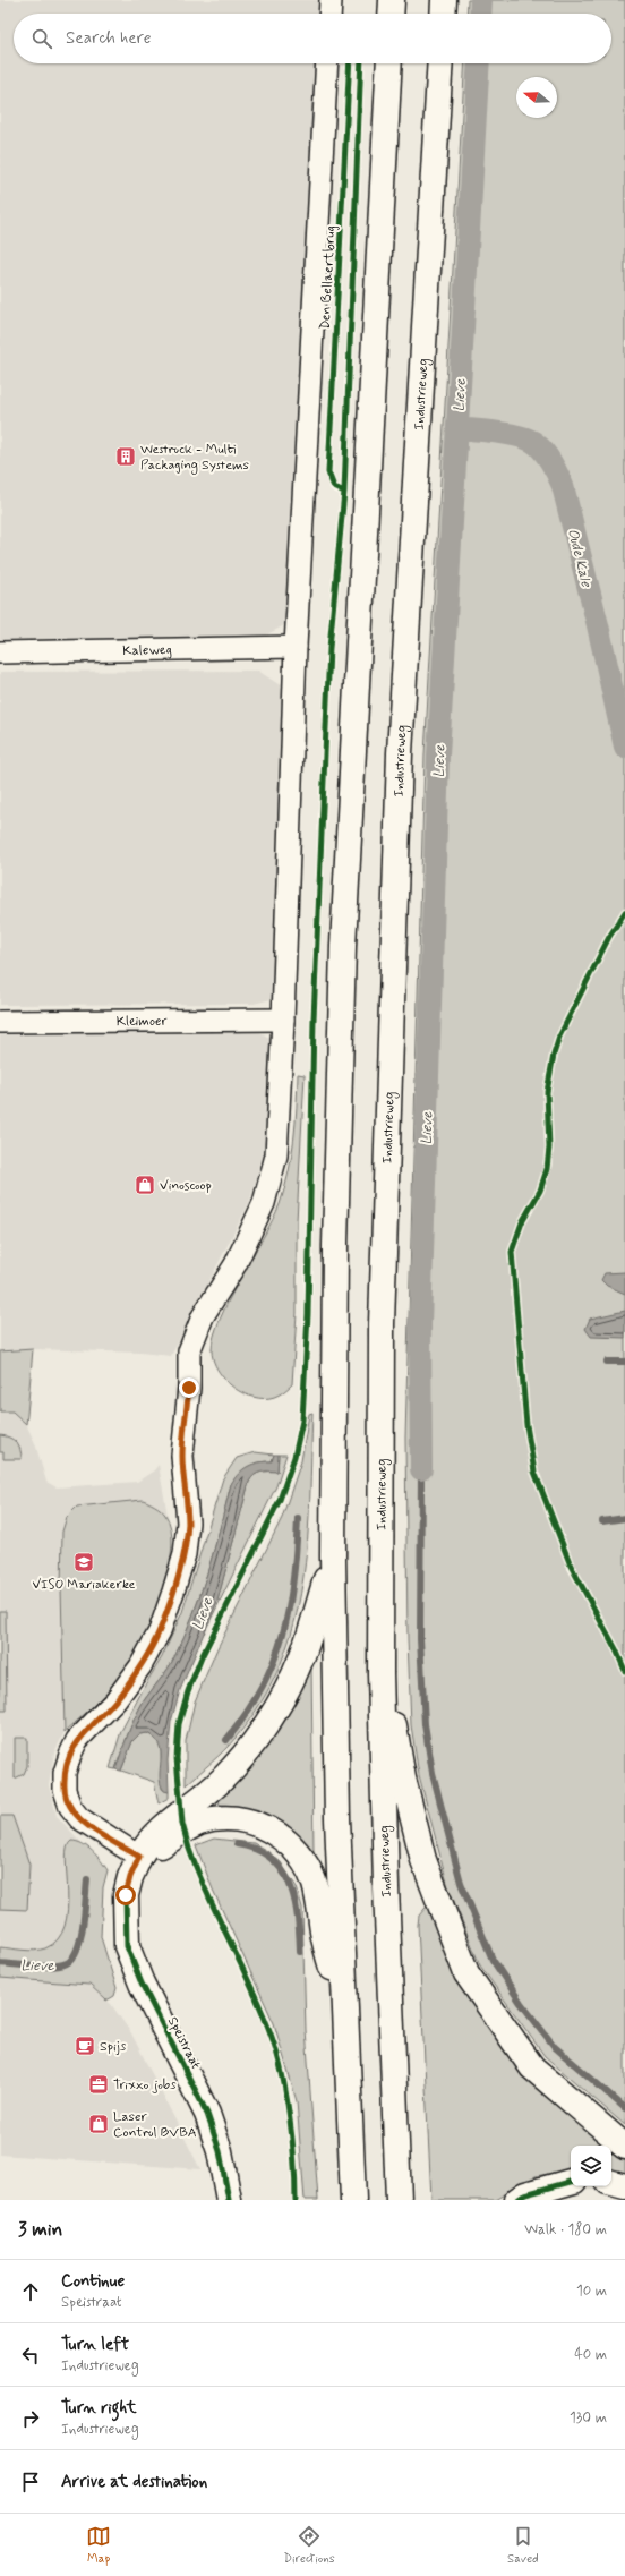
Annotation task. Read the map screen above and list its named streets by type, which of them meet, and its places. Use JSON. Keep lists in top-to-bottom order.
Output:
{
  "streets": {
    "main road": ["Industrieweg", "Speistraat"],
    "street": ["Kaleweg", "Kleimoer"],
    "cycle path": ["Den Bellaertbrug"]
  },
  "water": ["Lieve", "Oude Kale"],
  "places": {
    "building": ["Westrock - Multi Packaging Systems"],
    "shop": ["Vinoscoop", "Laser Control BVBA"],
    "school or university": ["VISO Mariakerke"],
    "cafe": ["Spijs"],
    "office": ["Trixxo jobs"]
  },
  "north": "left",
  "page": {
    "search": "Search here",
    "heading": ["3 min", "Walk · 180 m"],
    "list": [
      ["Continue", "Speistraat", "10 m"],
      ["Turn left", "Industrieweg", "40 m"],
      ["Turn right", "Industrieweg", "130 m"],
      "Arrive at destination"
    ],
    "nav": ["Map", "Directions", "Saved"]
  }
}
